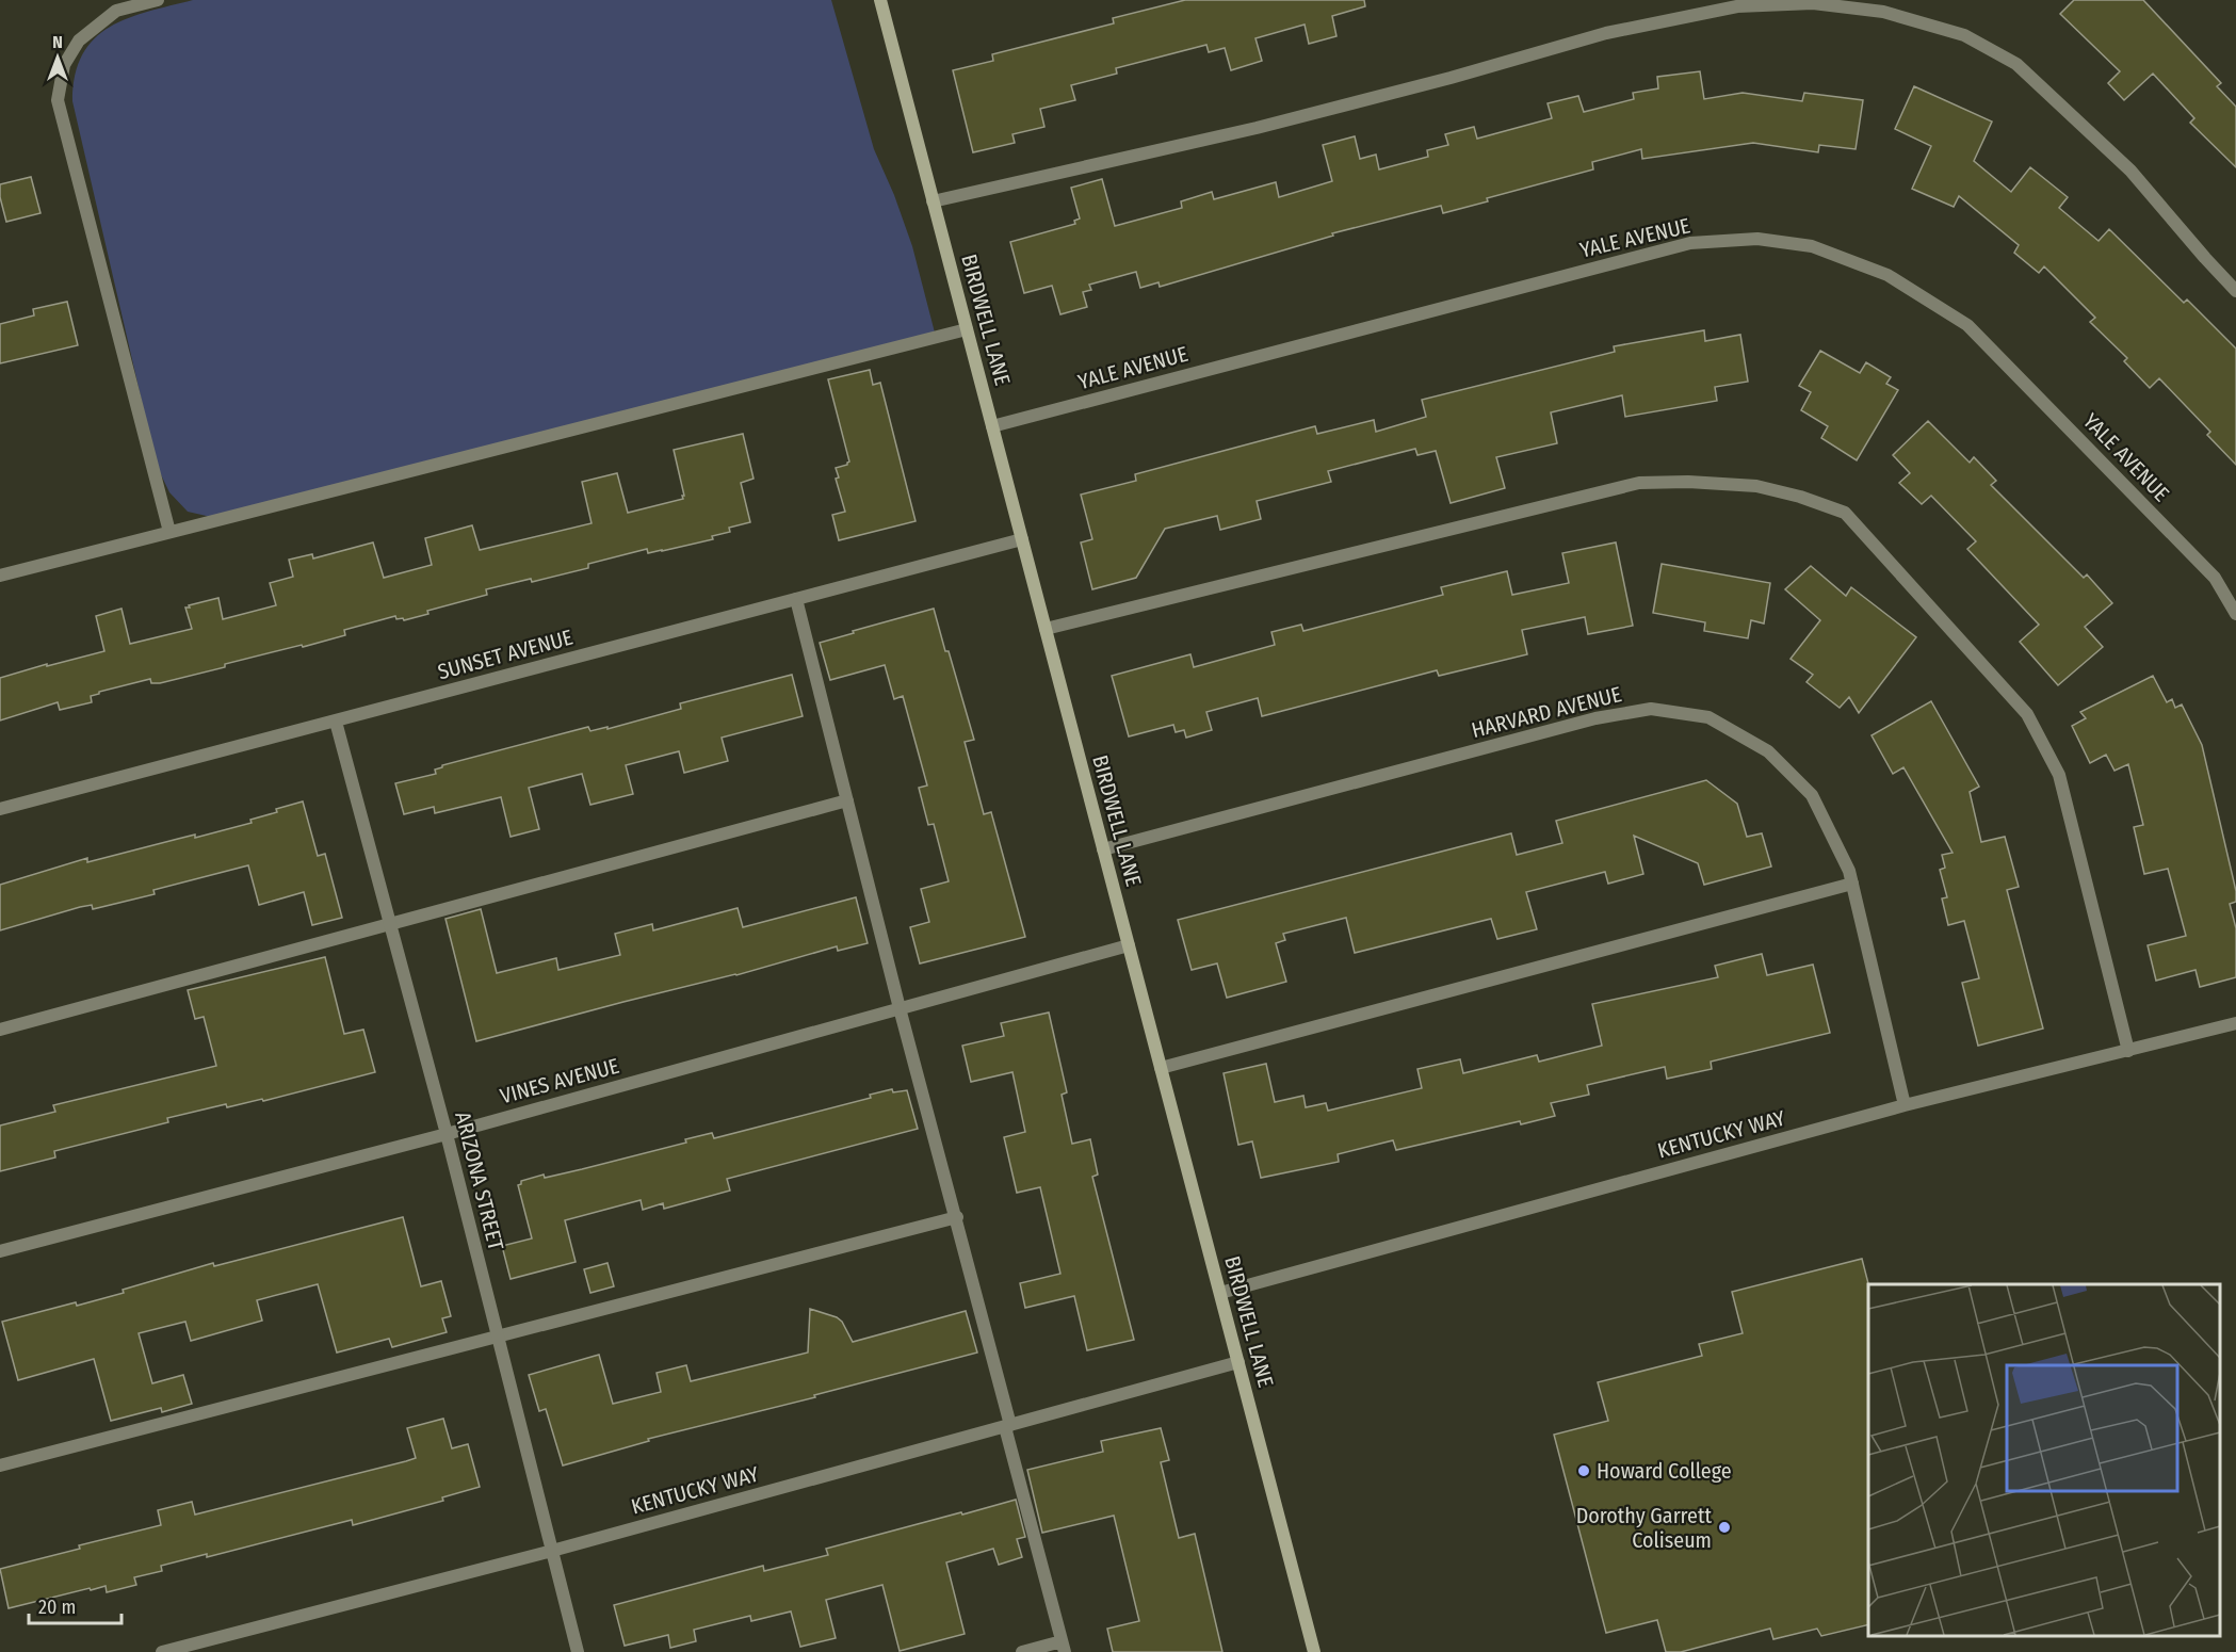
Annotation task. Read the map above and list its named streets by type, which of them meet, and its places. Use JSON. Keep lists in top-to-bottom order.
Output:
{
  "streets": {
    "main road": ["BIRDWELL LANE"],
    "street": [
      "YALE AVENUE",
      "SUNSET AVENUE",
      "HARVARD AVENUE",
      "VINES AVENUE",
      "KENTUCKY WAY",
      "ARIZONA STREET"
    ]
  },
  "crossings": [
    ["YALE AVENUE", "BIRDWELL LANE"],
    ["BIRDWELL LANE", "SUNSET AVENUE"],
    ["BIRDWELL LANE", "HARVARD AVENUE"],
    ["BIRDWELL LANE", "VINES AVENUE"],
    ["BIRDWELL LANE", "KENTUCKY WAY"],
    ["SUNSET AVENUE", "ARIZONA STREET"],
    ["HARVARD AVENUE", "KENTUCKY WAY"],
    ["VINES AVENUE", "ARIZONA STREET"],
    ["KENTUCKY WAY", "ARIZONA STREET"]
  ],
  "places": ["Howard College", "Dorothy Garrett Coliseum"],
  "scale_bar": "20 m",
  "north": "top"
}
